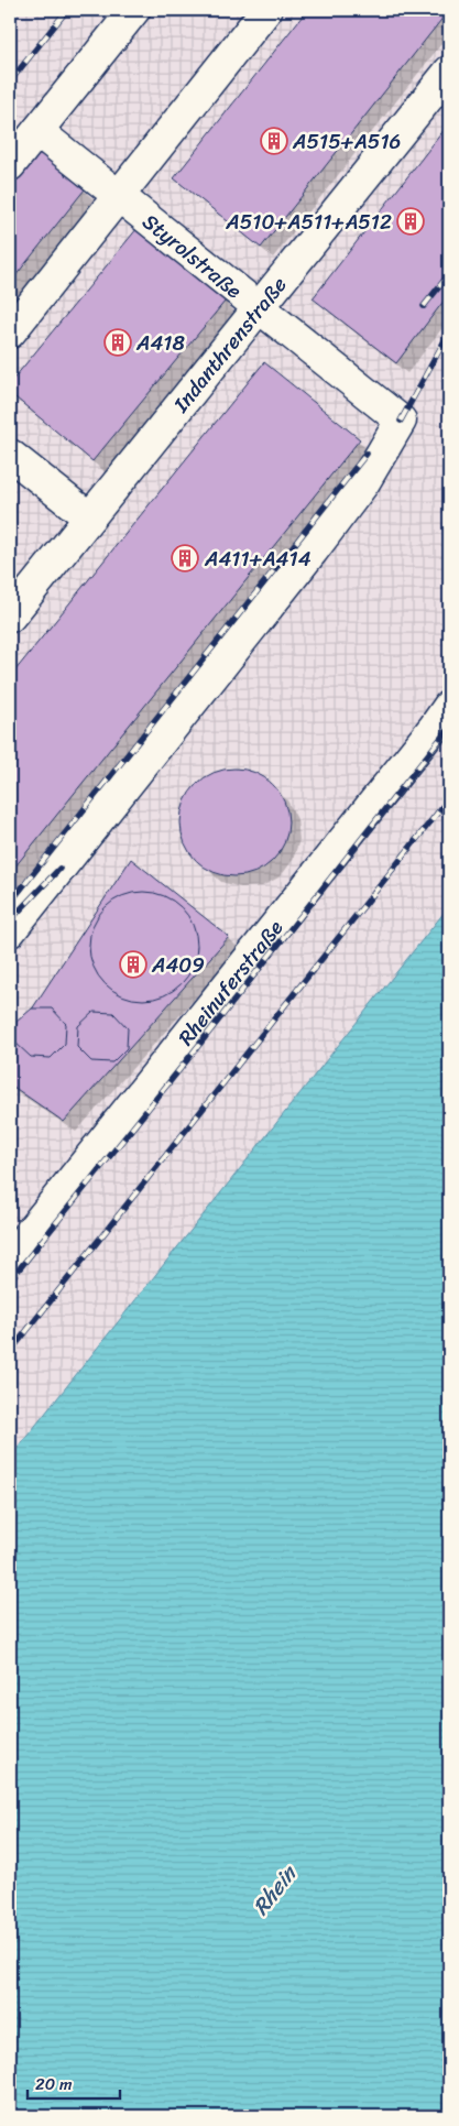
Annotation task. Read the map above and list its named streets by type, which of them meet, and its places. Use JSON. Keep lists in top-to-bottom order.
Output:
{
  "streets": {
    "street": ["Styrolstraße", "Indanthrenstraße", "Rheinuferstraße"]
  },
  "crossings": [
    ["Styrolstraße", "Indanthrenstraße"]
  ],
  "water": ["Rhein"],
  "places": {
    "building": [
      "A515+A516",
      "A510+A511+A512",
      "A418",
      "A411+A414",
      "A409"
    ]
  },
  "scale_bar": "20 m"
}
